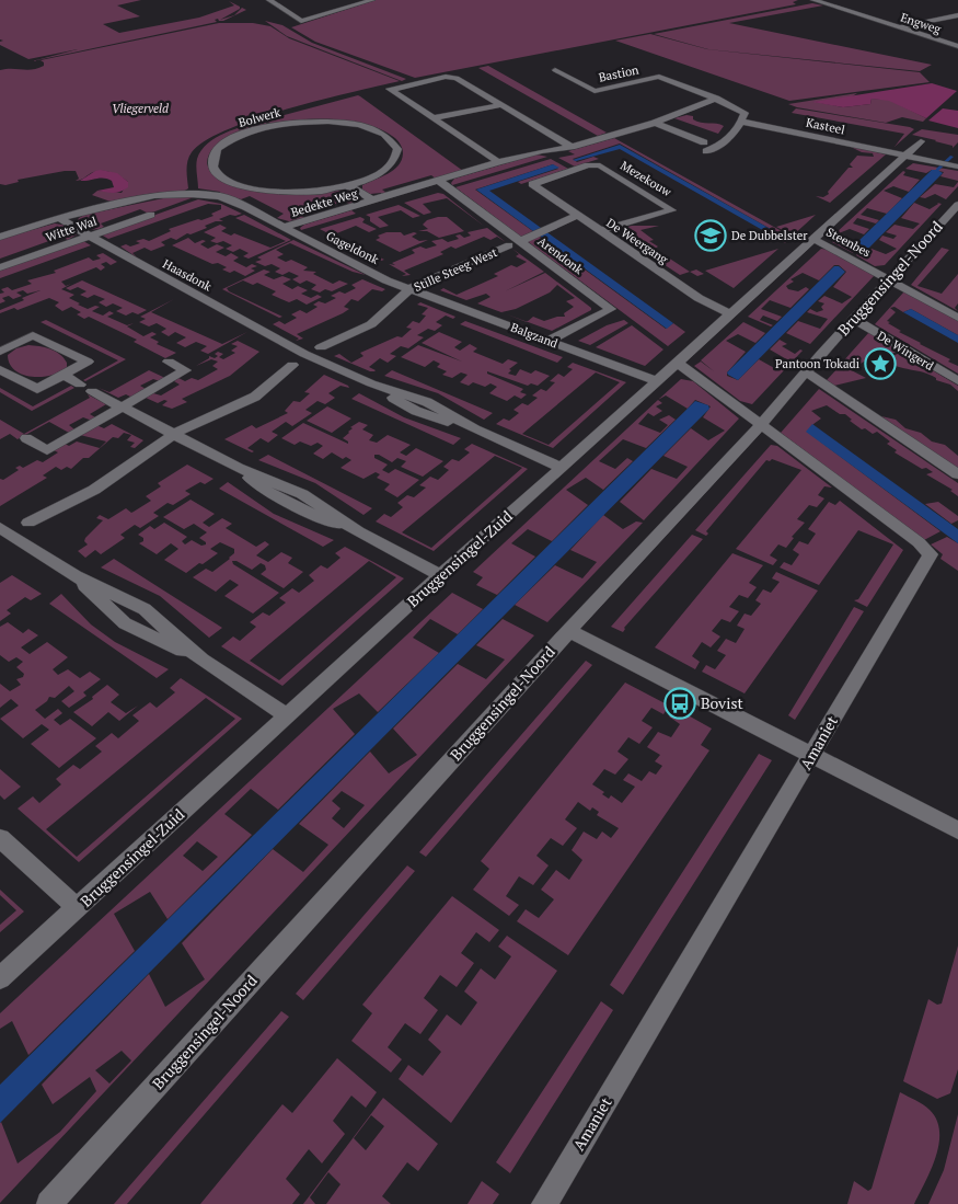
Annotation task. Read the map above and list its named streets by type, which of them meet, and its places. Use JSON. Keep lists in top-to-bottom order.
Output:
{
  "streets": {
    "street": [
      "Engweg",
      "Bastion",
      "Bolwerk",
      "Kasteel",
      "Mezekouw",
      "Bedekte Weg",
      "Witte Wal",
      "De Weergang",
      "Steenbes",
      "Gageldonk",
      "Arendonk",
      "Stille Steeg West",
      "Haasdonk",
      "Bruggensingel-Noord",
      "Balgzand",
      "De Wingerd",
      "Bruggensingel-Zuid",
      "Amaniet"
    ]
  },
  "crossings": [
    ["Bastion", "Kasteel"],
    ["Kasteel", "Bruggensingel-Zuid"],
    ["Mezekouw", "De Weergang"],
    ["Bedekte Weg", "Gageldonk"],
    ["Bedekte Weg", "Arendonk"],
    ["Bedekte Weg", "Haasdonk"],
    ["Witte Wal", "Haasdonk"],
    ["De Weergang", "Stille Steeg West"],
    ["De Weergang", "Bruggensingel-Zuid"],
    ["Steenbes", "Bruggensingel-Noord"],
    ["Steenbes", "Bruggensingel-Zuid"],
    ["Gageldonk", "Stille Steeg West"],
    ["Gageldonk", "Balgzand"],
    ["Arendonk", "Stille Steeg West"],
    ["Arendonk", "Balgzand"],
    ["Stille Steeg West", "Balgzand"],
    ["Haasdonk", "Bruggensingel-Zuid"],
    ["Bruggensingel-Noord", "De Wingerd"],
    ["Bruggensingel-Noord", "Amaniet"],
    ["Balgzand", "Bruggensingel-Zuid"],
    ["Bruggensingel-Zuid", "Amaniet"]
  ],
  "parks": ["Vliegerveld"],
  "places": {
    "school or university": ["De Dubbelster"],
    "place": ["Pantoon Tokadi"],
    "bus stop": ["Bovist"]
  }
}
